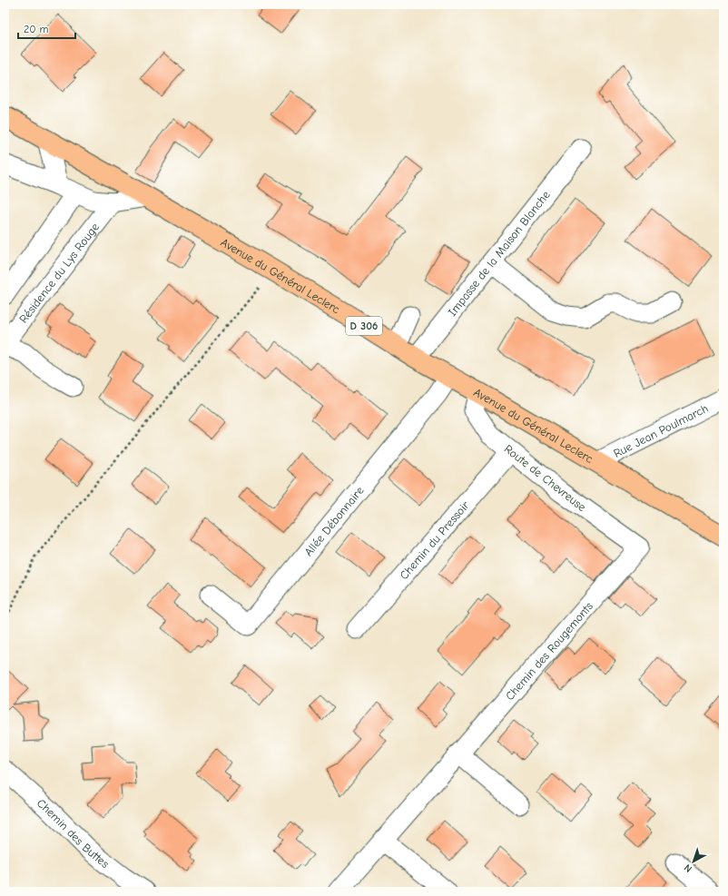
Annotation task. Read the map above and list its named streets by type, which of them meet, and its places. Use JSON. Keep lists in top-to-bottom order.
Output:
{
  "streets": {
    "main road": ["Avenue du Général Leclerc", "D 306"],
    "street": [
      "Impasse de la Maison Blanche",
      "Résidence du Lys Rouge",
      "Rue Jean Poulmarch",
      "Route de Chevreuse",
      "Allée Débonnaire",
      "Chemin du Pressoir",
      "Chemin des Rougemonts",
      "Chemin des Buttes"
    ]
  },
  "crossings": [
    ["Impasse de la Maison Blanche", "Avenue du Général Leclerc"],
    ["Avenue du Général Leclerc", "Rue Jean Poulmarch"],
    ["Avenue du Général Leclerc", "Route de Chevreuse"],
    ["Avenue du Général Leclerc", "Allée Débonnaire"],
    ["Route de Chevreuse", "Chemin du Pressoir"],
    ["Route de Chevreuse", "Chemin des Rougemonts"]
  ],
  "scale_bar": "20 m",
  "north": "bottom left"
}
